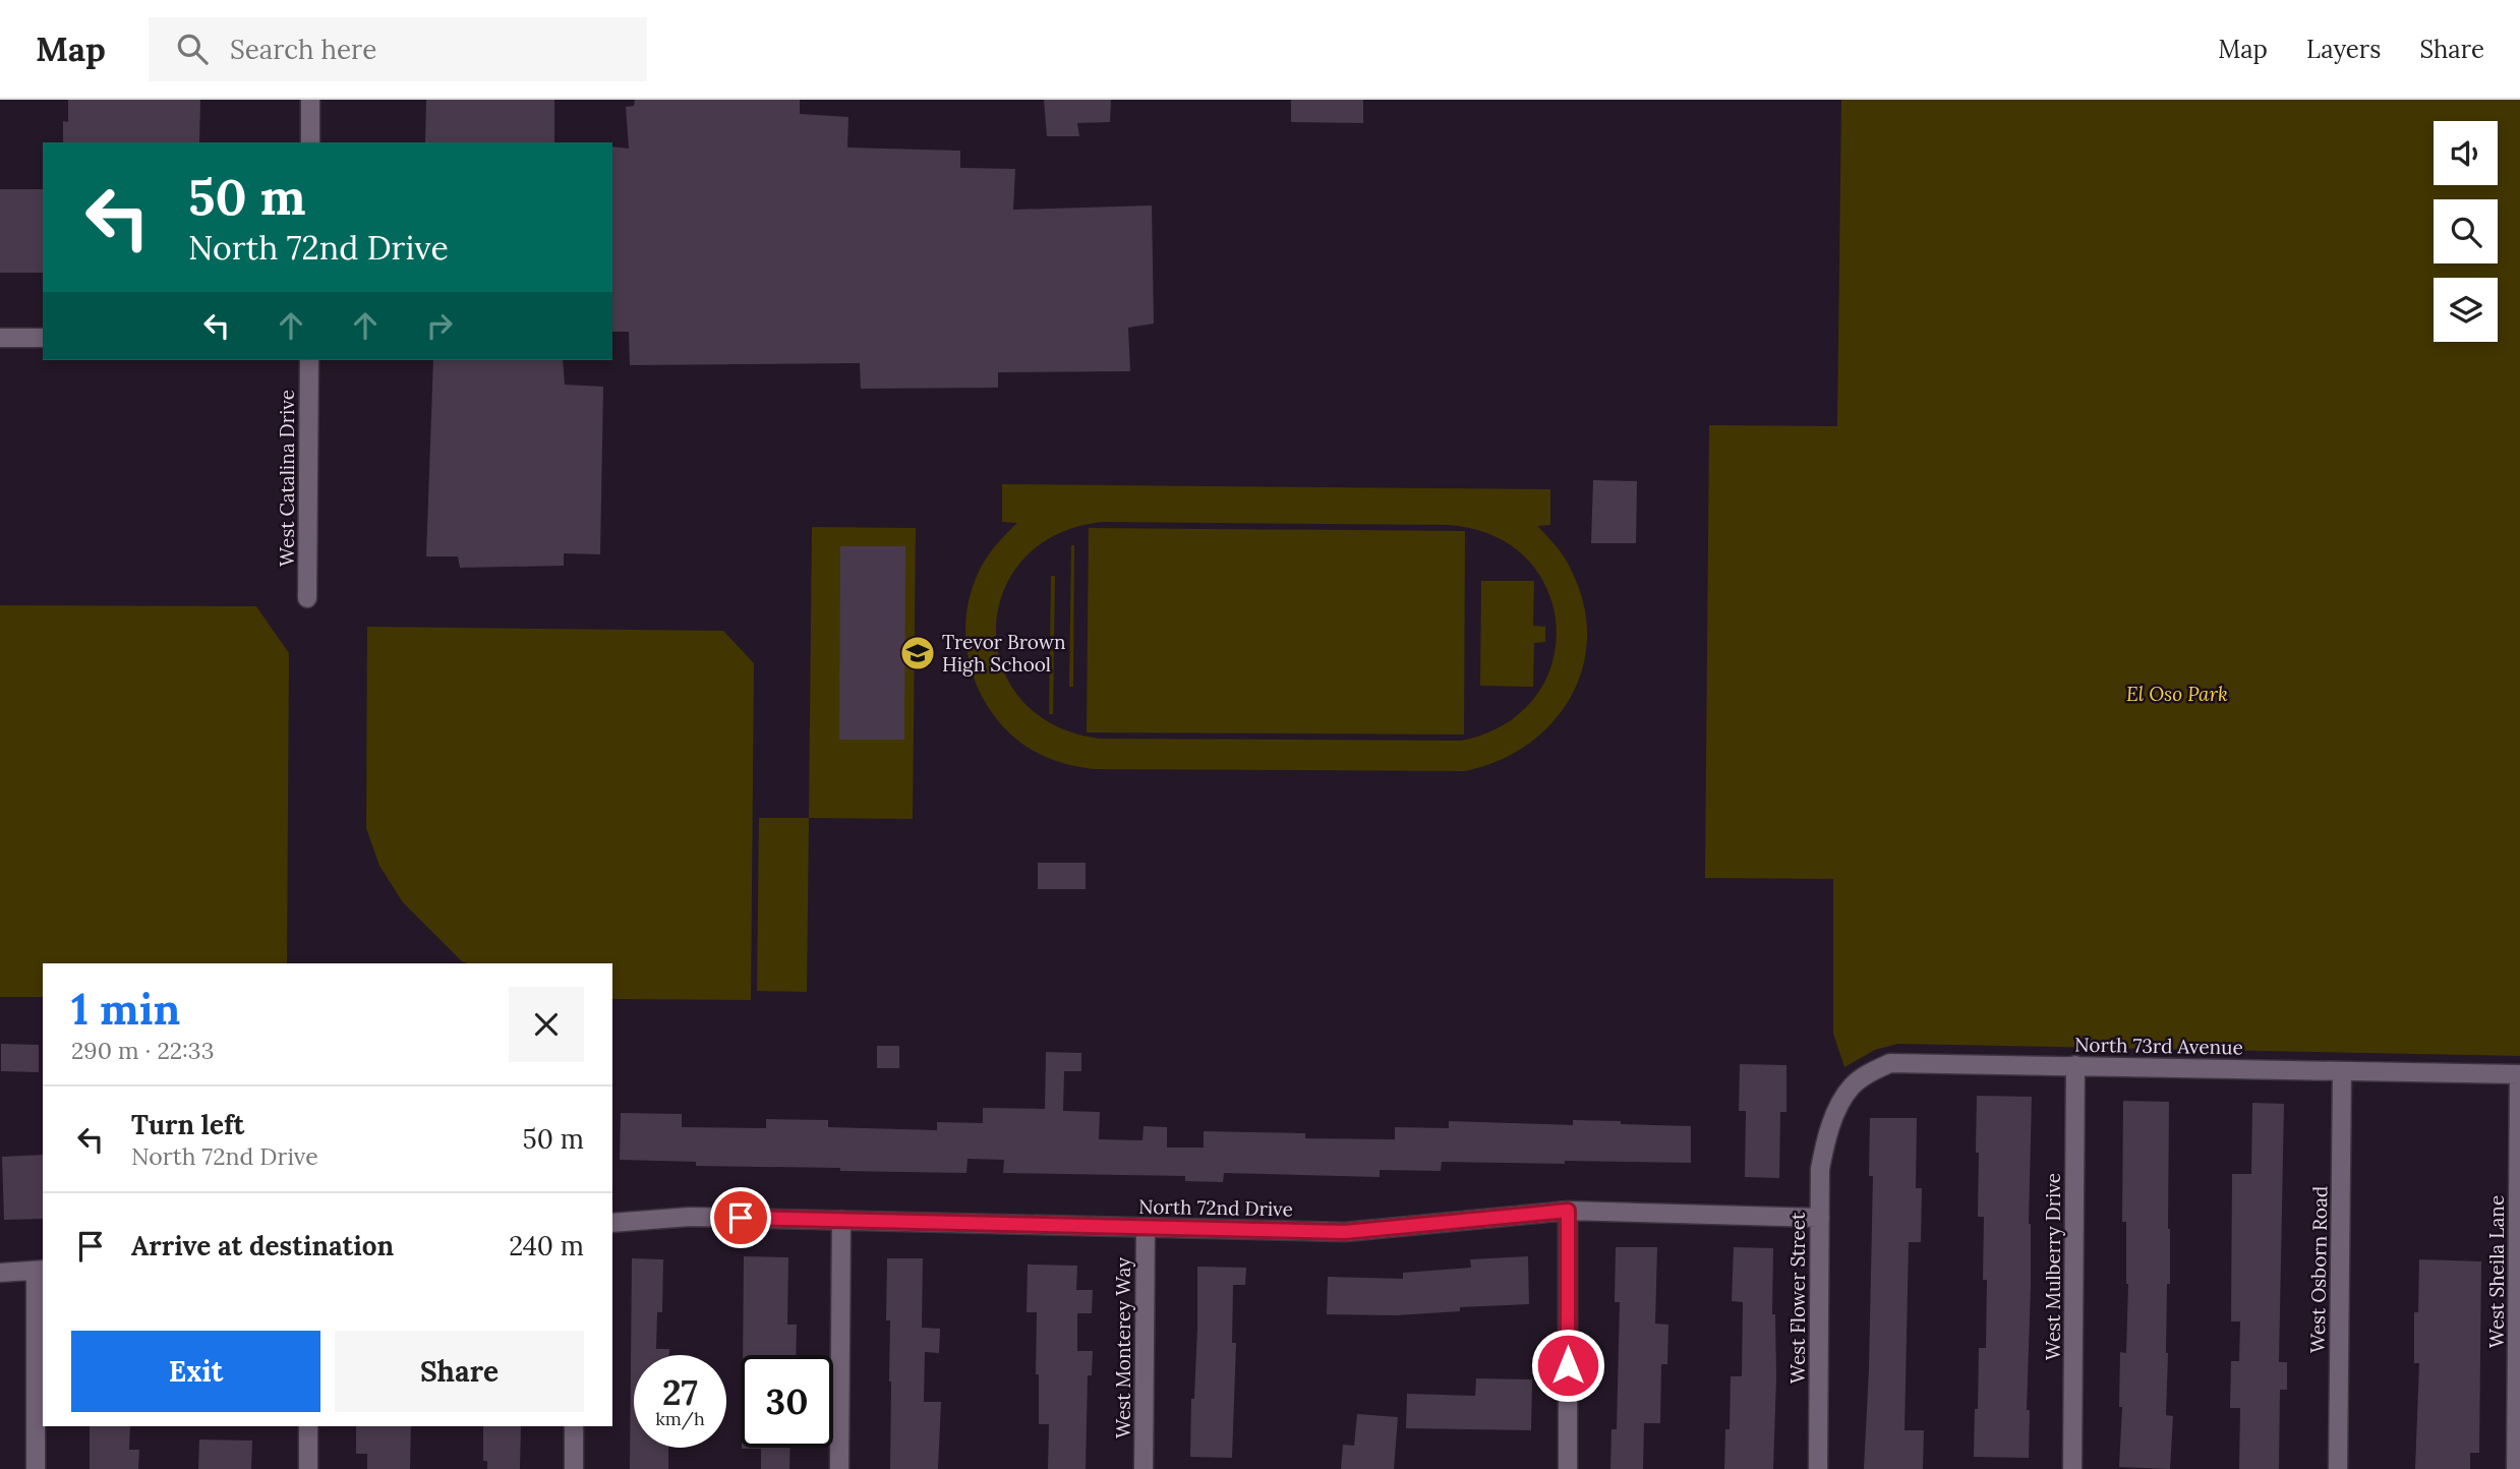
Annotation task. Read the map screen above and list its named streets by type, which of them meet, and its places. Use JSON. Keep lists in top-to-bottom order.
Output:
{
  "streets": {
    "street": [
      "West Catalina Drive",
      "North 73rd Avenue",
      "North 72nd Drive",
      "West Mulberry Drive",
      "West Osborn Road",
      "West Sheila Lane",
      "West Flower Street",
      "West Monterey Way"
    ]
  },
  "crossings": [
    ["North 73rd Avenue", "West Mulberry Drive"],
    ["North 73rd Avenue", "West Osborn Road"],
    ["North 73rd Avenue", "West Sheila Lane"],
    ["North 73rd Avenue", "West Flower Street"],
    ["North 72nd Drive", "West Flower Street"],
    ["North 72nd Drive", "West Monterey Way"]
  ],
  "parks": ["El Oso Park"],
  "places": {
    "school or university": ["Trevor Brown High School"]
  },
  "page": {
    "header": "Map",
    "search": "Search here",
    "nav": ["Map", "Layers", "Share"],
    "turn": ["50 m", "North 72nd Drive"],
    "heading": ["1 min", "290 m · 22:33"],
    "list": [
      {
        "name": "Turn left",
        "note": "North 72nd Drive",
        "value": "50 m"
      },
      {
        "name": "Arrive at destination",
        "value": "240 m"
      }
    ],
    "buttons": ["Exit", "Share"],
    "speed": "27 km/h",
    "limit": "30"
  }
}
